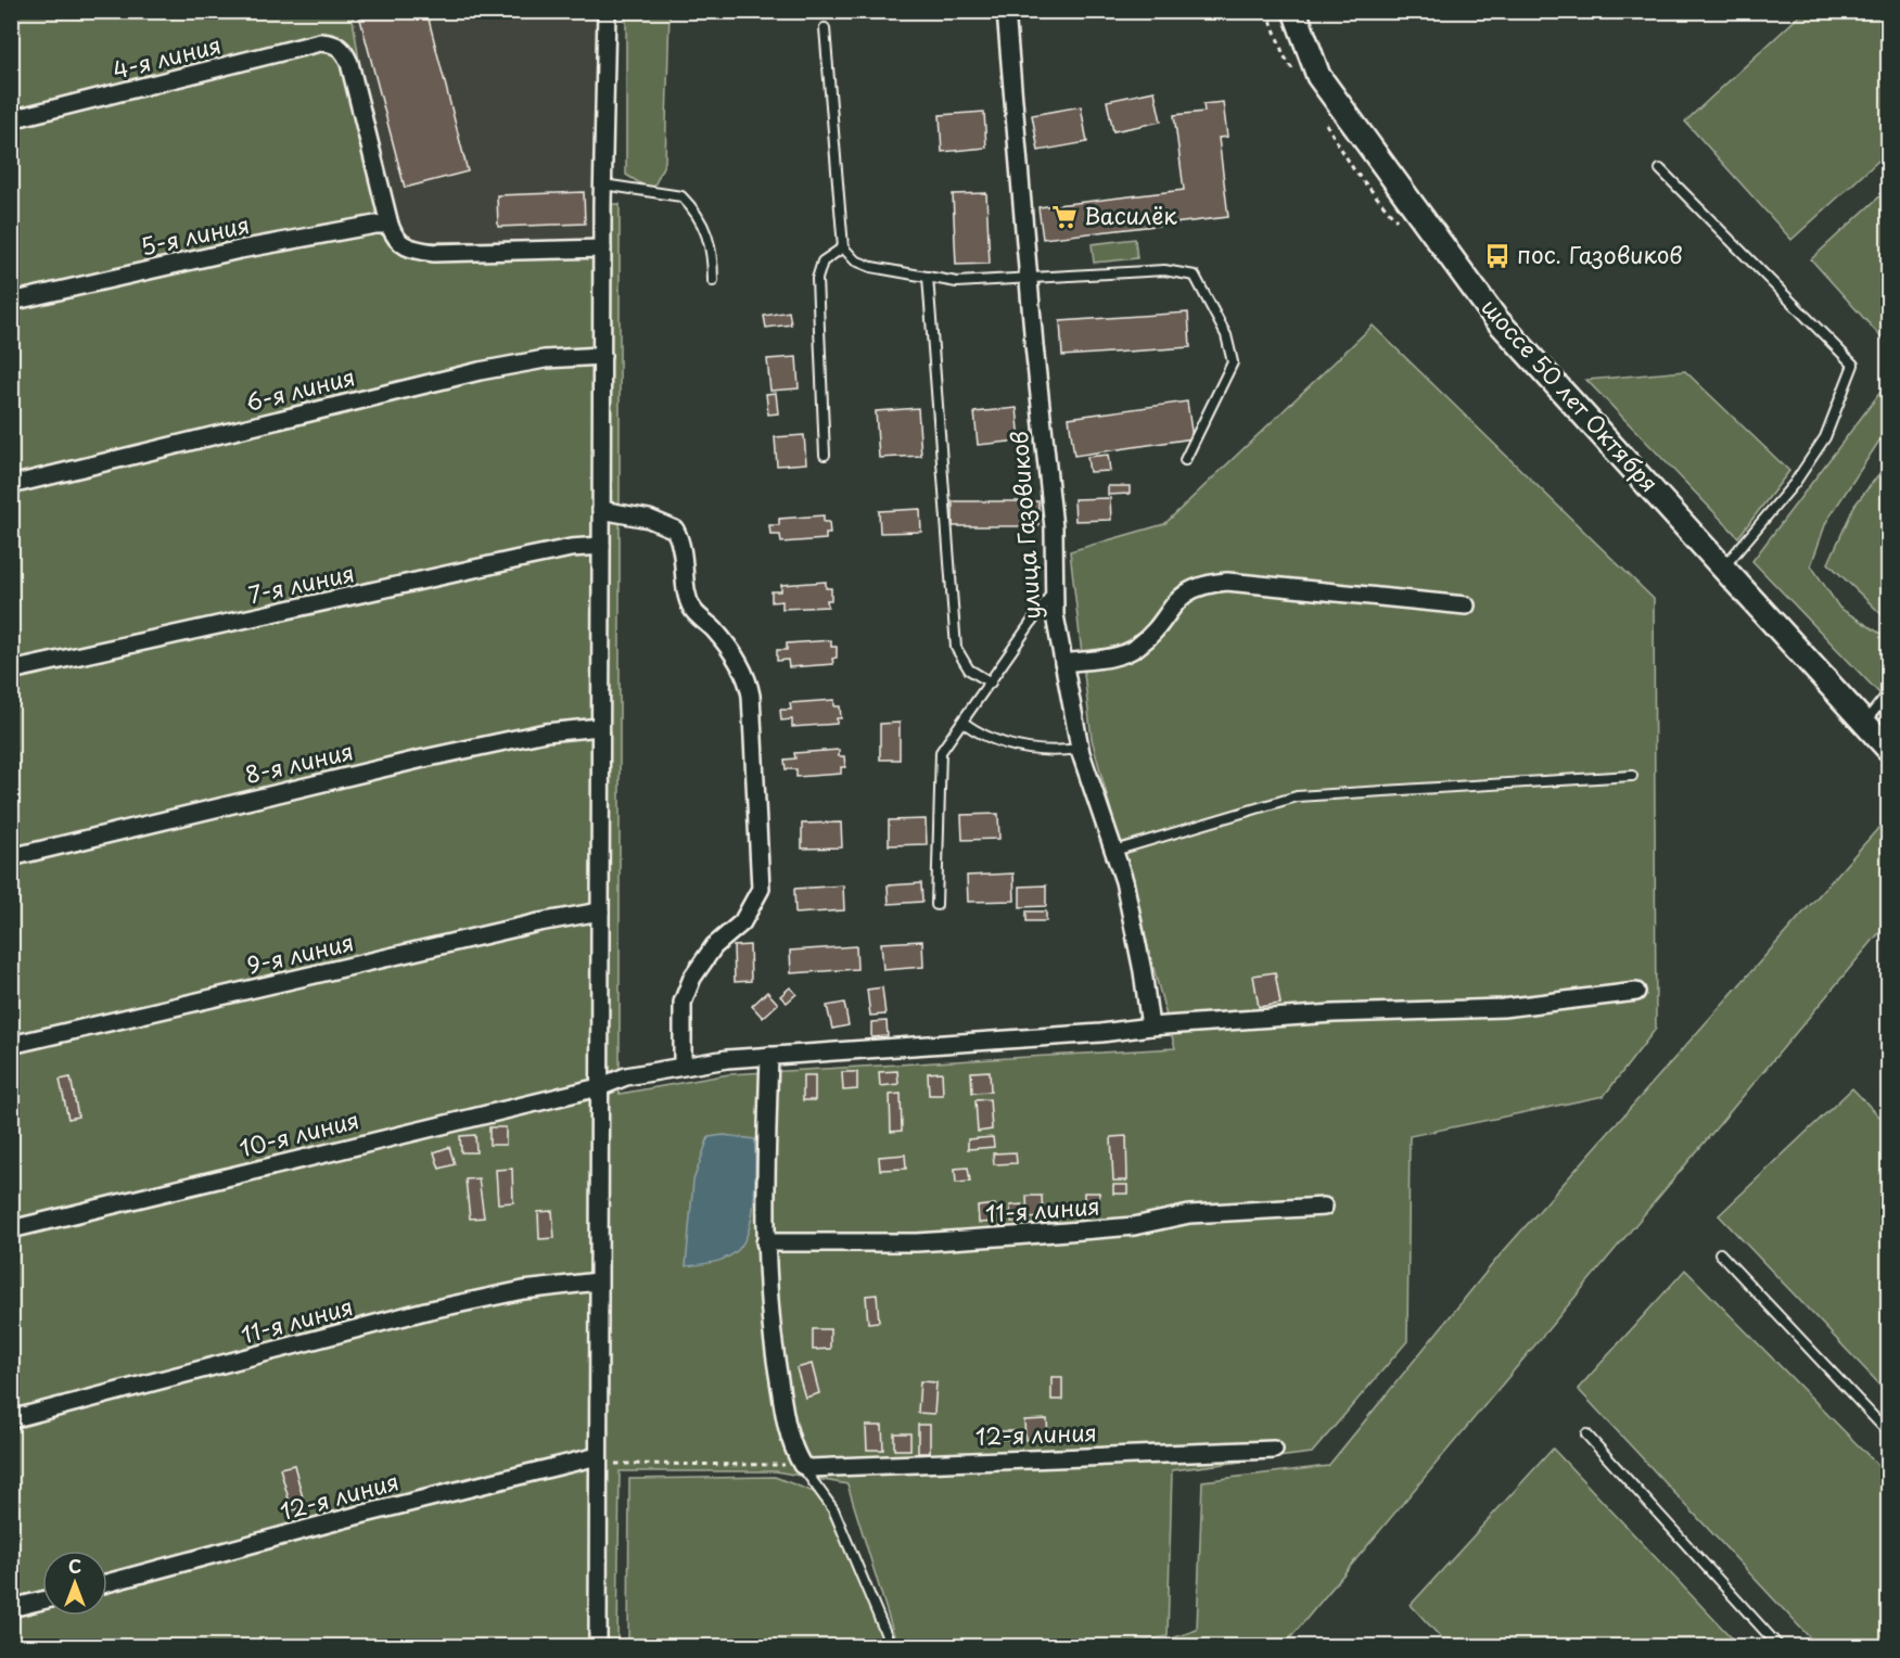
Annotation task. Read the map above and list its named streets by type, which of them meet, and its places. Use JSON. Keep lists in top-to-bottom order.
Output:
{
  "streets": {
    "street": [
      "4-я линия",
      "5-я линия",
      "6-я линия",
      "шоссе 50 лет Октября",
      "улица Газовиков",
      "7-я линия",
      "8-я линия",
      "9-я линия",
      "10-я линия",
      "11-я линия",
      "12-я линия"
    ]
  },
  "crossings": [
    ["4-я линия", "5-я линия"],
    ["улица Газовиков", "10-я линия"]
  ],
  "places": {
    "supermarket": ["Василёк"],
    "bus stop": ["пос. Газовиков"]
  },
  "north": "top"
}
